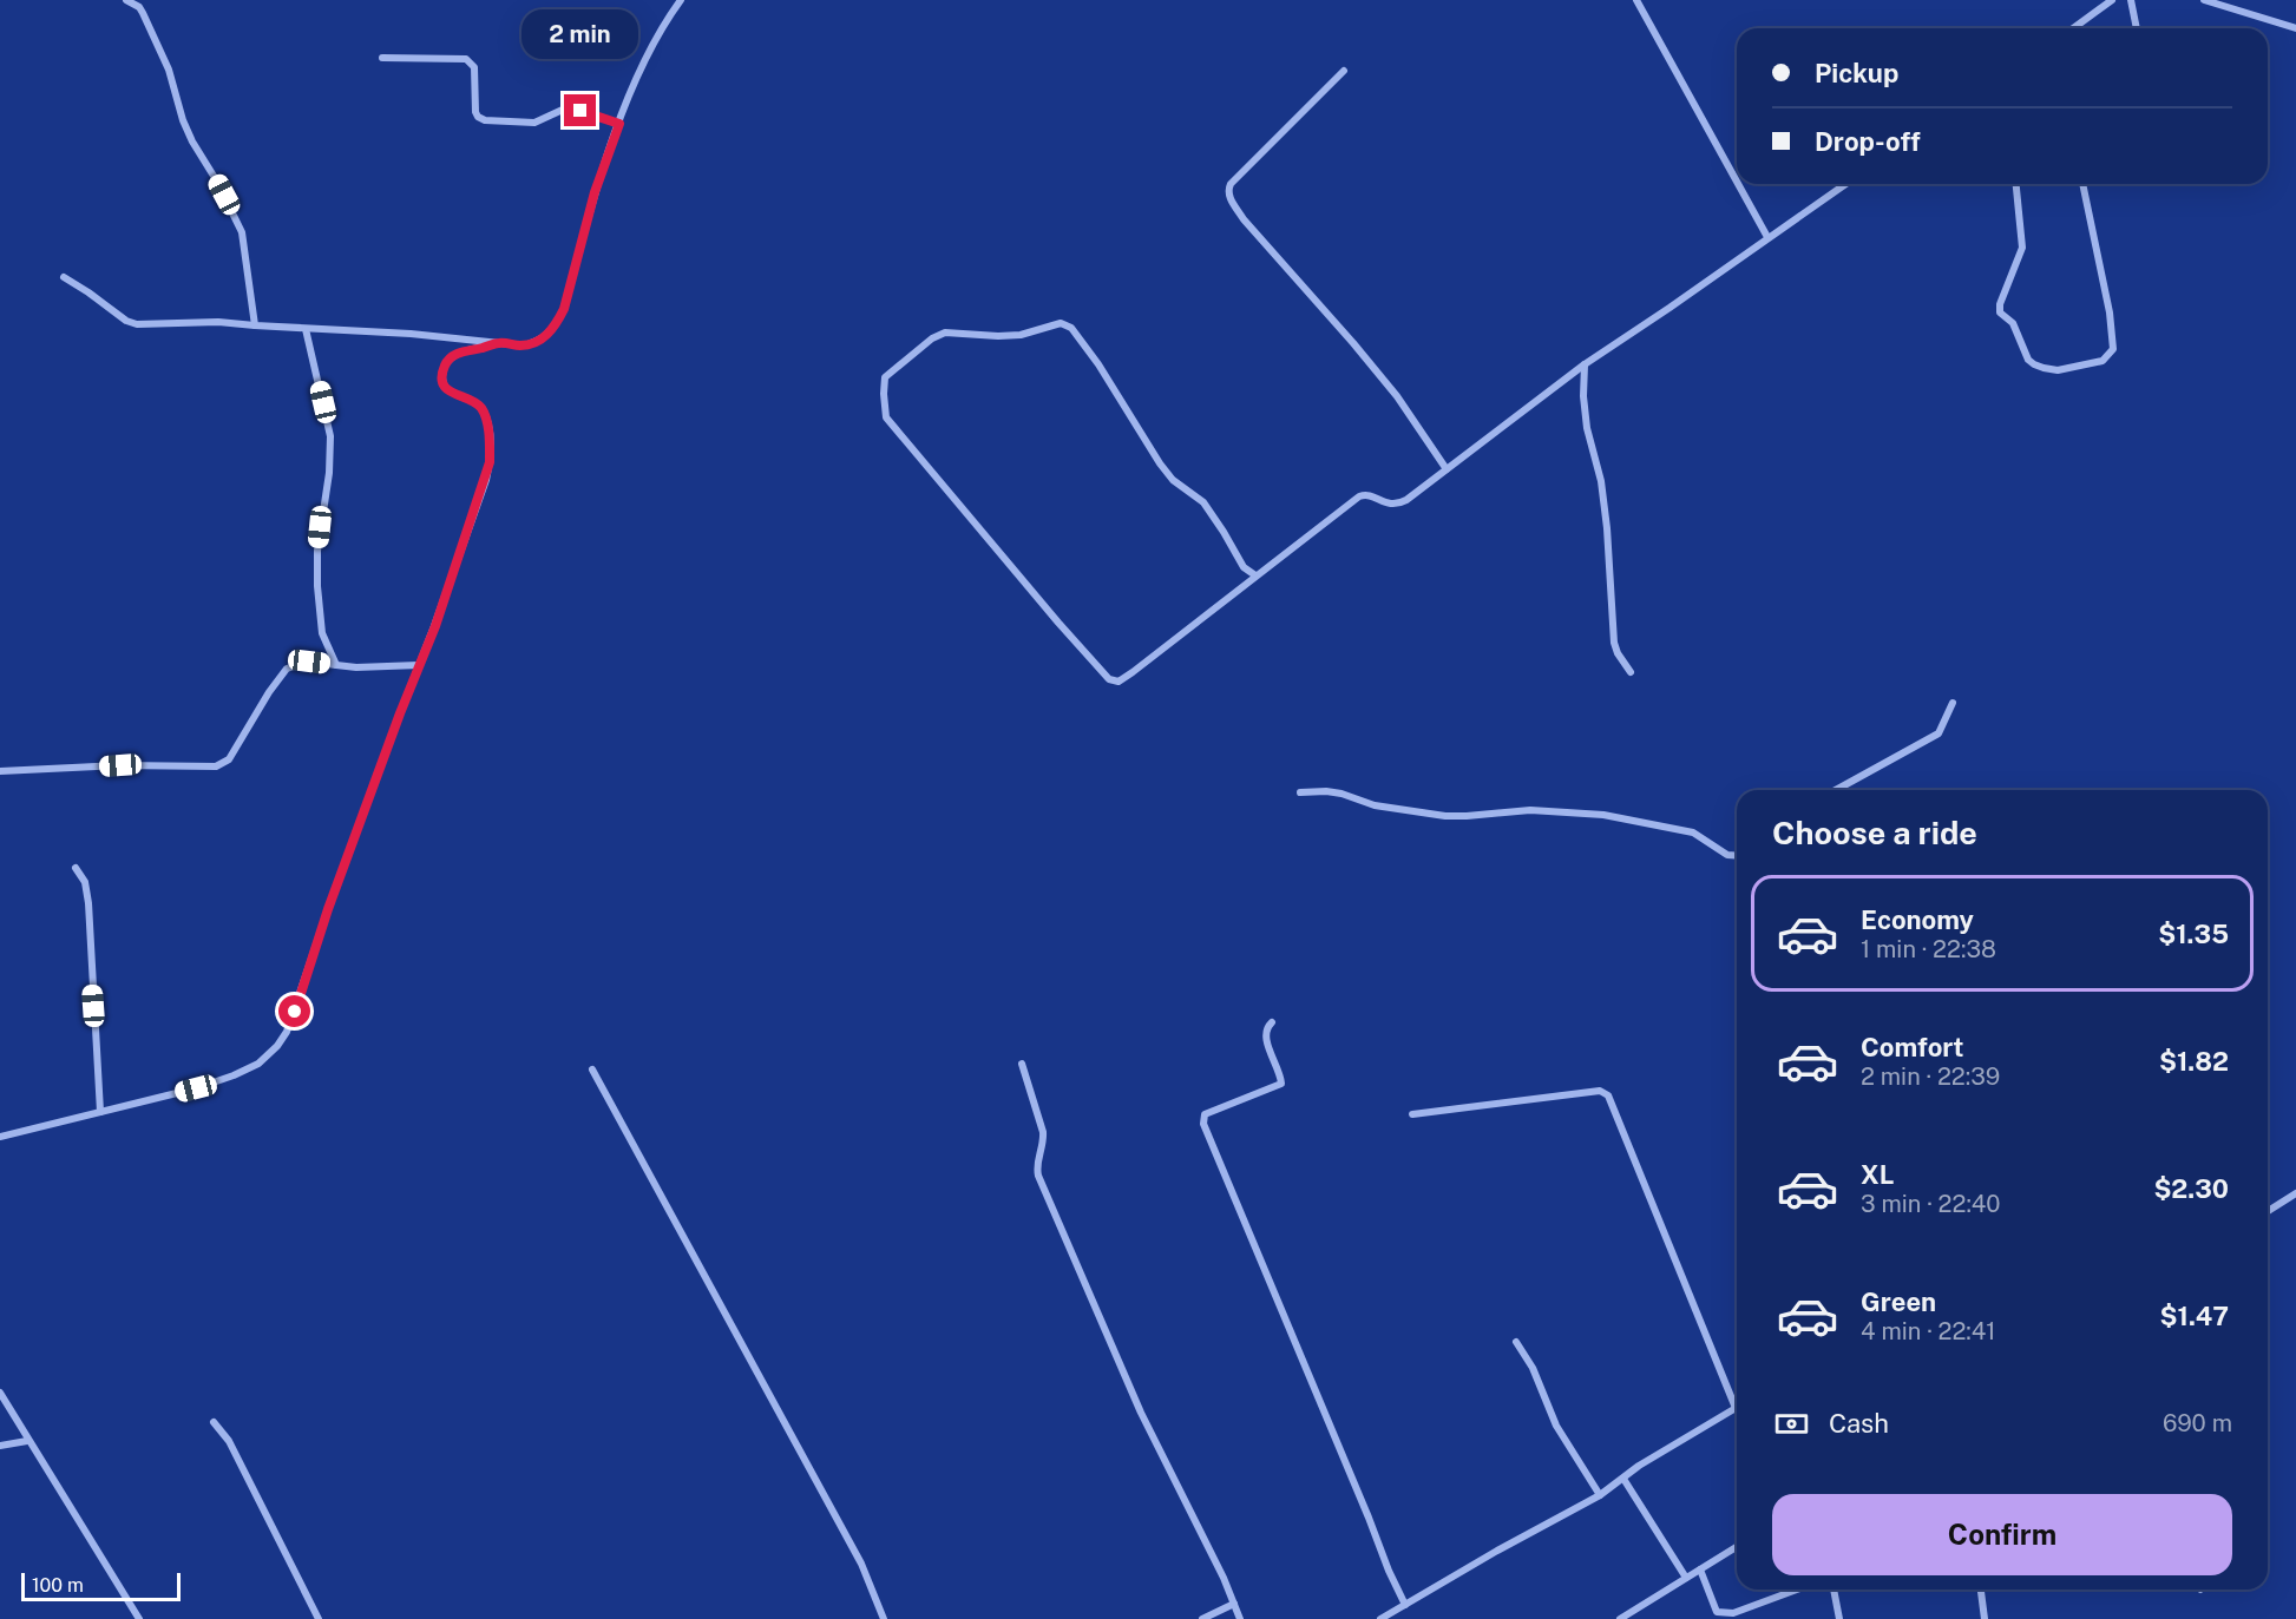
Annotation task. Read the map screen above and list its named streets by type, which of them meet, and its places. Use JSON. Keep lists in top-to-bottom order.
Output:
{
  "scale_bar": "100 m",
  "page": {
    "bubble": "2 min",
    "banner": ["Pickup", "Drop-off"],
    "heading": "Choose a ride",
    "list": [
      {
        "name": "Economy",
        "note": "1 min · 22:38",
        "value": "$1.35"
      },
      {
        "name": "Comfort",
        "note": "2 min · 22:39",
        "value": "$1.82"
      },
      {
        "name": "XL",
        "note": "3 min · 22:40",
        "value": "$2.30"
      },
      {
        "name": "Green",
        "note": "4 min · 22:41",
        "value": "$1.47"
      }
    ],
    "pay": ["Cash", "690 m"],
    "buttons": "Confirm",
    "scale": "100 m"
  }
}
